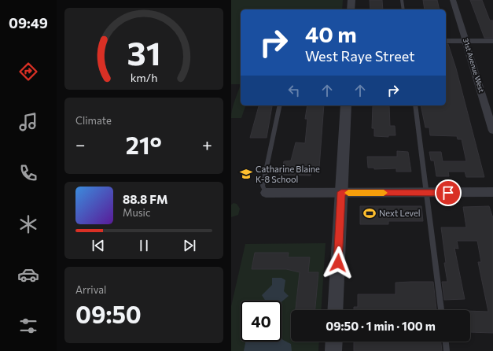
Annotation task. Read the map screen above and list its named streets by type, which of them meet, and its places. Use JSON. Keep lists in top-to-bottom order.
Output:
{
  "streets": {
    "street": ["31st Avenue West"]
  },
  "places": {
    "school or university": ["Catharine Blaine K-8 School"],
    "sports": ["Next Level"]
  },
  "page": {
    "tabs": "09:49",
    "turn": ["40 m", "West Raye Street"],
    "tile": [
      "Climate",
      ["Arrival", "09:50"]
    ],
    "heat": ["−", "21°", "+"],
    "song": ["88.8 FM", "Music"],
    "limit": "40",
    "trip": "09:50 · 1 min · 100 m",
    "gauge": ["31", "km/h"]
  }
}
